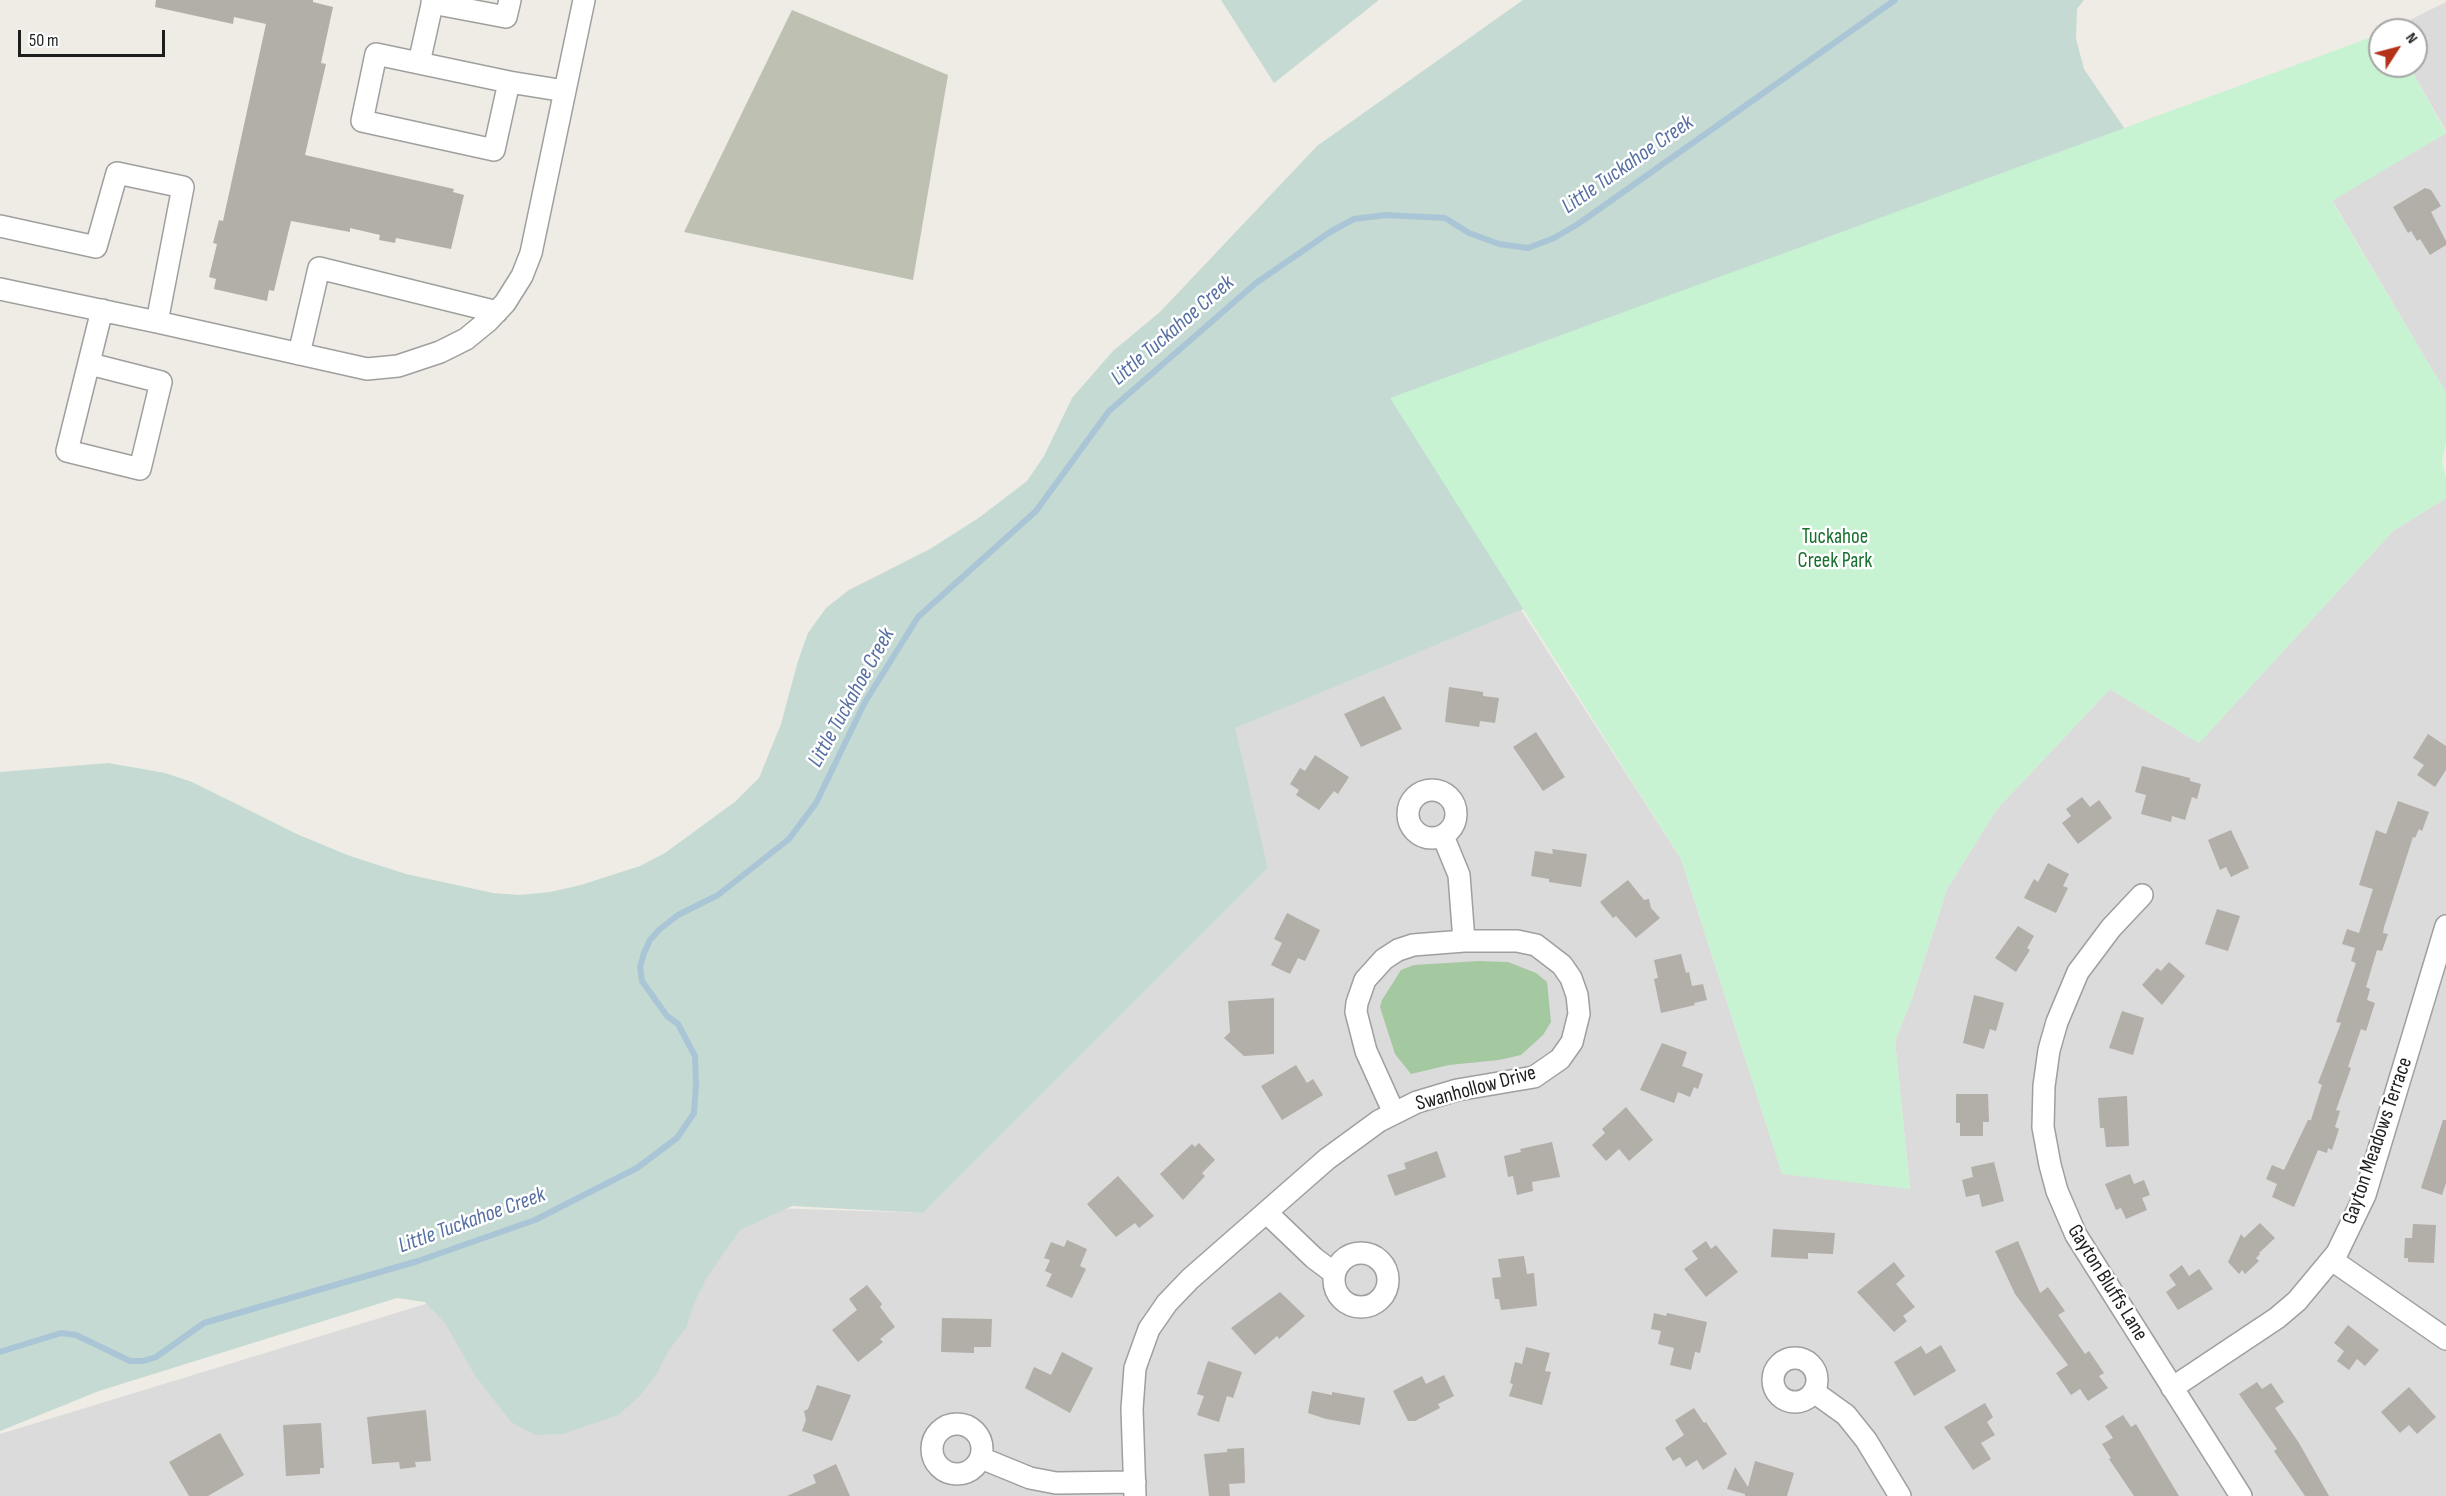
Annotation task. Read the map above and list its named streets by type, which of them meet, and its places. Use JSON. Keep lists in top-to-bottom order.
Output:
{
  "streets": {
    "street": ["Swanhollow Drive", "Gayton Meadows Terrace", "Gayton Bluffs Lane"]
  },
  "crossings": [
    ["Gayton Meadows Terrace", "Gayton Bluffs Lane"]
  ],
  "water": ["Little Tuckahoe Creek"],
  "parks": ["Tuckahoe Creek Park"],
  "scale_bar": "50 m",
  "north": "top right"
}
